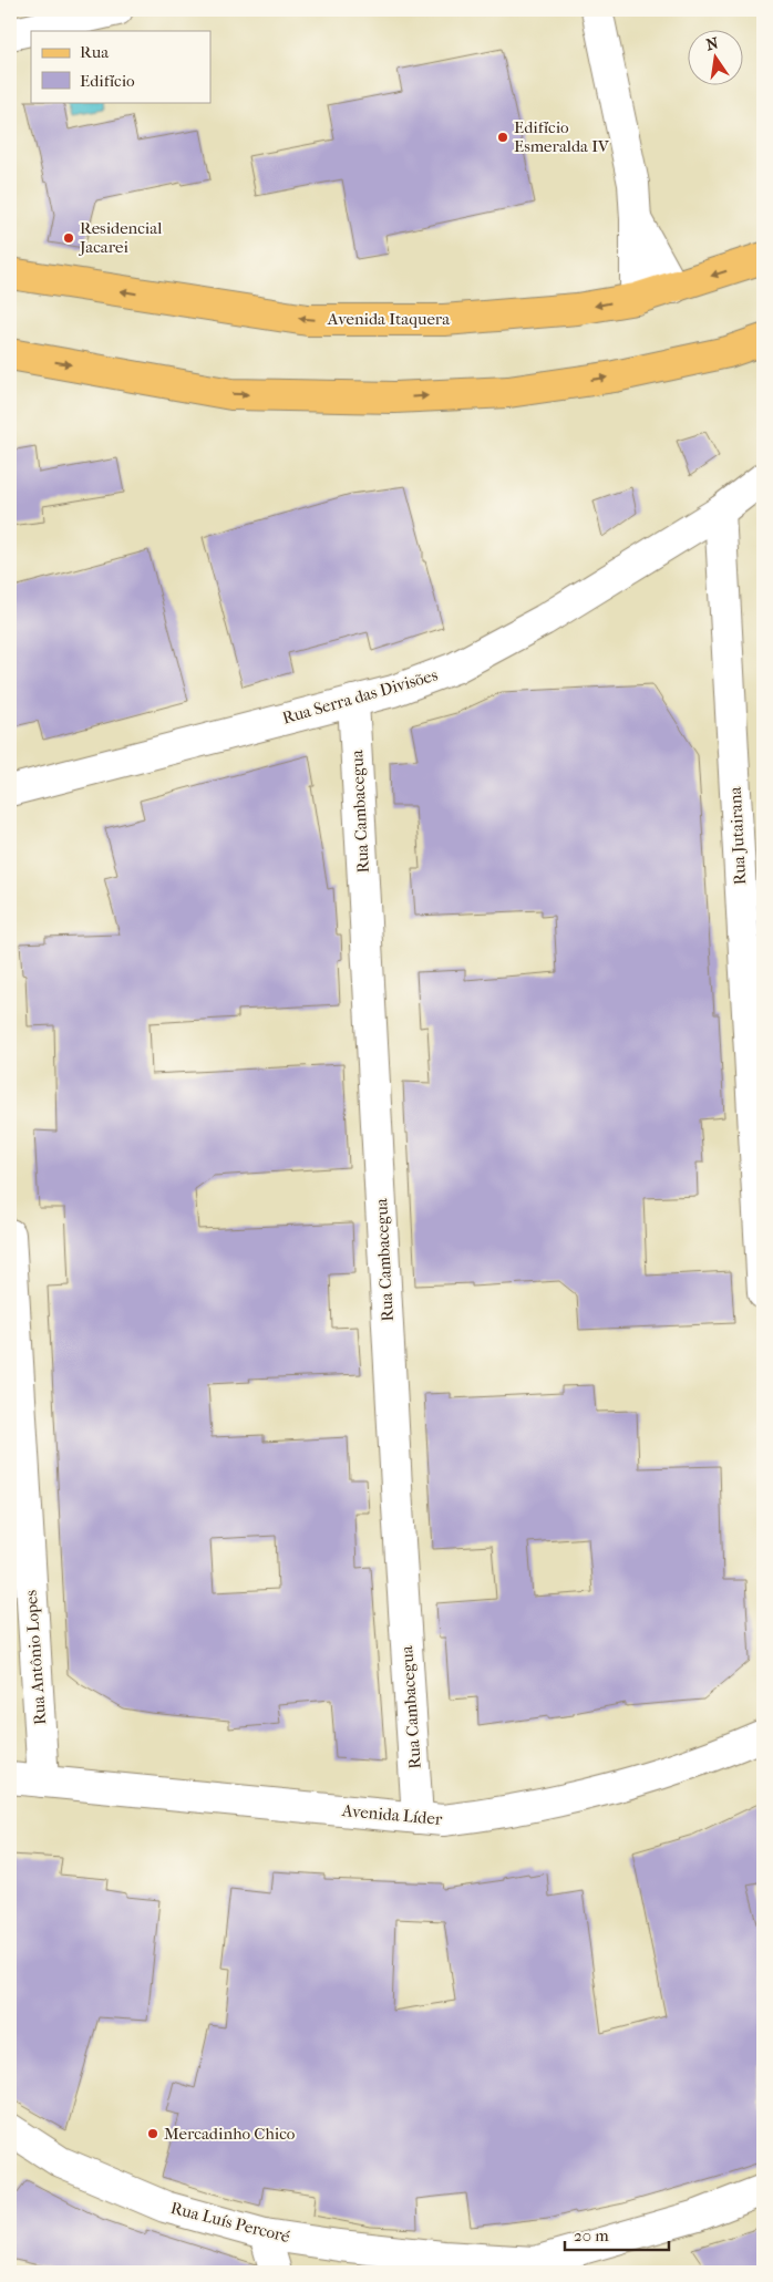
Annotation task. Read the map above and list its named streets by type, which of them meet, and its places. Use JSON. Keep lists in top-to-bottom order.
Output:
{
  "streets": {
    "main road": ["Avenida Itaquera"],
    "street": [
      "Rua Serra das Divisões",
      "Rua Cambacegua",
      "Rua Jutairana",
      "Rua Antônio Lopes",
      "Avenida Líder",
      "Rua Luís Percoré"
    ]
  },
  "crossings": [
    ["Rua Serra das Divisões", "Rua Cambacegua"],
    ["Rua Serra das Divisões", "Rua Jutairana"],
    ["Rua Cambacegua", "Avenida Líder"],
    ["Rua Antônio Lopes", "Avenida Líder"]
  ],
  "places": ["Edifício Esmeralda IV", "Residencial Jacarei", "Mercadinho Chico"],
  "legend": ["Rua", "Edifício"],
  "scale_bar": "20 m",
  "north": "top"
}
